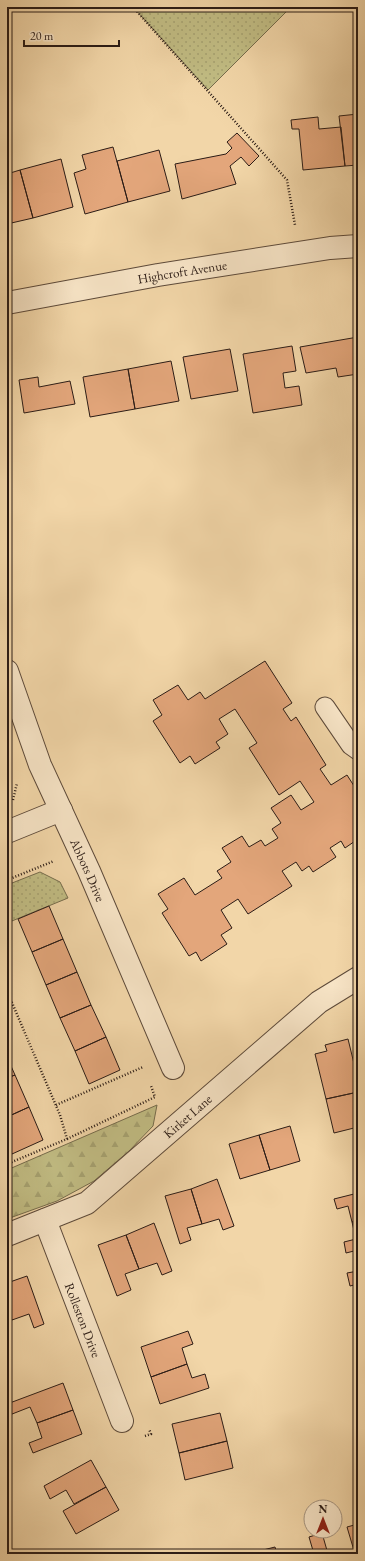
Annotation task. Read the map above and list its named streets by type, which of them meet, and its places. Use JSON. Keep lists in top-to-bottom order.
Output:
{
  "streets": {
    "street": [
      "Highcroft Avenue",
      "Abbots Drive",
      "Kirket Lane",
      "Rolleston Drive"
    ]
  },
  "crossings": [
    ["Kirket Lane", "Rolleston Drive"]
  ],
  "scale_bar": "20 m",
  "north": "top"
}
